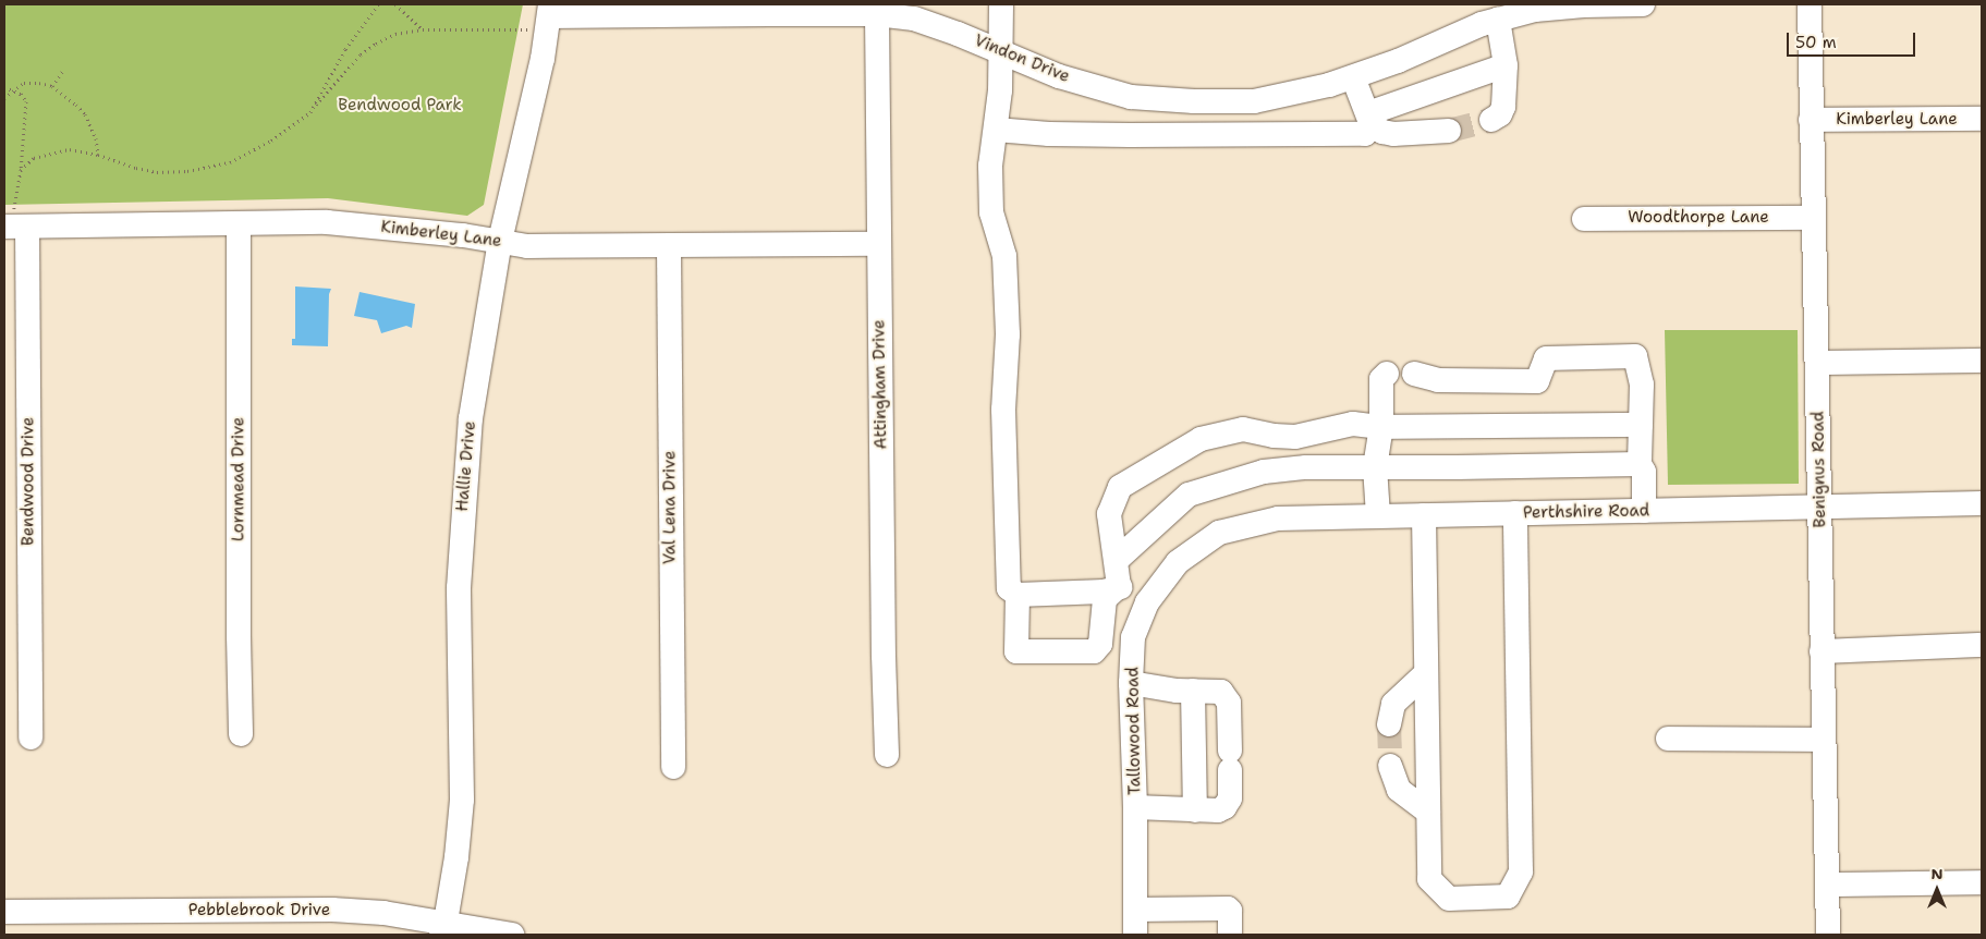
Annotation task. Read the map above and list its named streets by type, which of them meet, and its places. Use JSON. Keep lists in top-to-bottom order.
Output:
{
  "streets": {
    "street": [
      "Vindon Drive",
      "Kimberley Lane",
      "Woodthorpe Lane",
      "Attingham Drive",
      "Hallie Drive",
      "Benignus Road",
      "Lornmead Drive",
      "Bendwood Drive",
      "Val Lena Drive",
      "Perthshire Road",
      "Tallowood Road",
      "Pebblebrook Drive"
    ]
  },
  "crossings": [
    ["Vindon Drive", "Attingham Drive"],
    ["Vindon Drive", "Hallie Drive"],
    ["Kimberley Lane", "Attingham Drive"],
    ["Kimberley Lane", "Hallie Drive"],
    ["Kimberley Lane", "Benignus Road"],
    ["Kimberley Lane", "Lornmead Drive"],
    ["Kimberley Lane", "Bendwood Drive"],
    ["Kimberley Lane", "Val Lena Drive"],
    ["Woodthorpe Lane", "Benignus Road"],
    ["Hallie Drive", "Pebblebrook Drive"],
    ["Benignus Road", "Perthshire Road"],
    ["Perthshire Road", "Tallowood Road"]
  ],
  "parks": ["Bendwood Park"],
  "scale_bar": "50 m",
  "north": "top"
}
